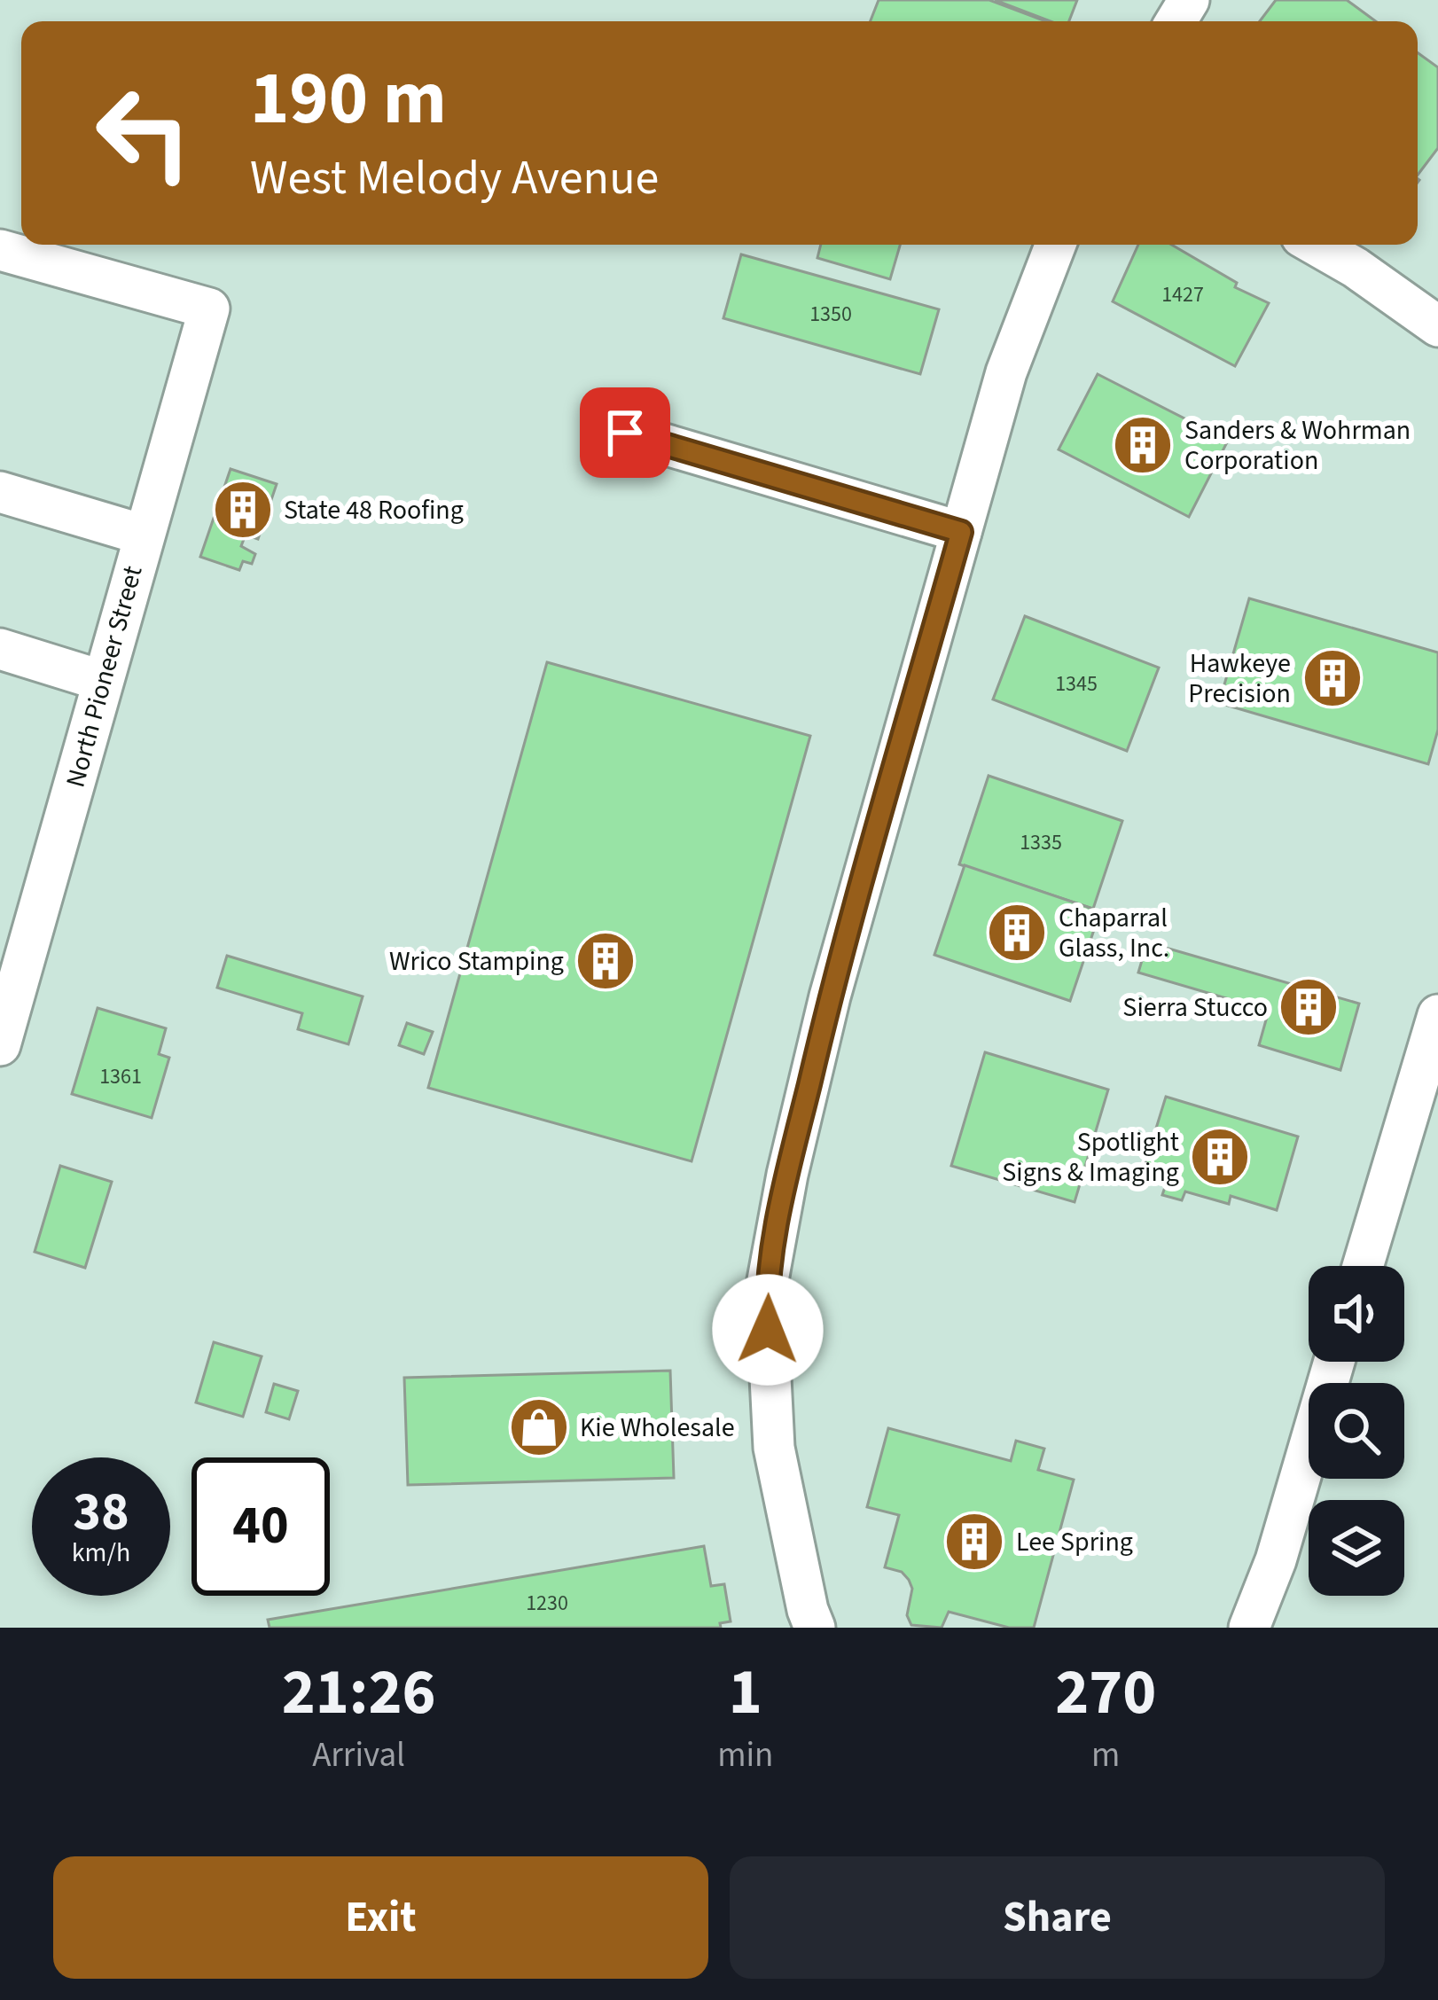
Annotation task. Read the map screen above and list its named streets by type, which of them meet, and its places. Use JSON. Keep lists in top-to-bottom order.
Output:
{
  "streets": {
    "street": ["North Pioneer Street"]
  },
  "places": {
    "building": [
      "Sanders & Wohrman Corporation",
      "State 48 Roofing",
      "Hawkeye Precision",
      "Chaparral Glass, Inc.",
      "Wrico Stamping",
      "Sierra Stucco",
      "Spotlight Signs & Imaging",
      "Lee Spring"
    ],
    "shop": ["Kie Wholesale"]
  },
  "house_numbers": [
    "1427",
    "1350",
    "1345",
    "1335",
    "1361",
    "1230"
  ],
  "page": {
    "turn": ["190 m", "West Melody Avenue"],
    "speed": "38 km/h",
    "limit": "40",
    "eta": [
      "21:26",
      "Arrival",
      "1",
      "min",
      "270",
      "m"
    ],
    "buttons": ["Exit", "Share"]
  }
}
